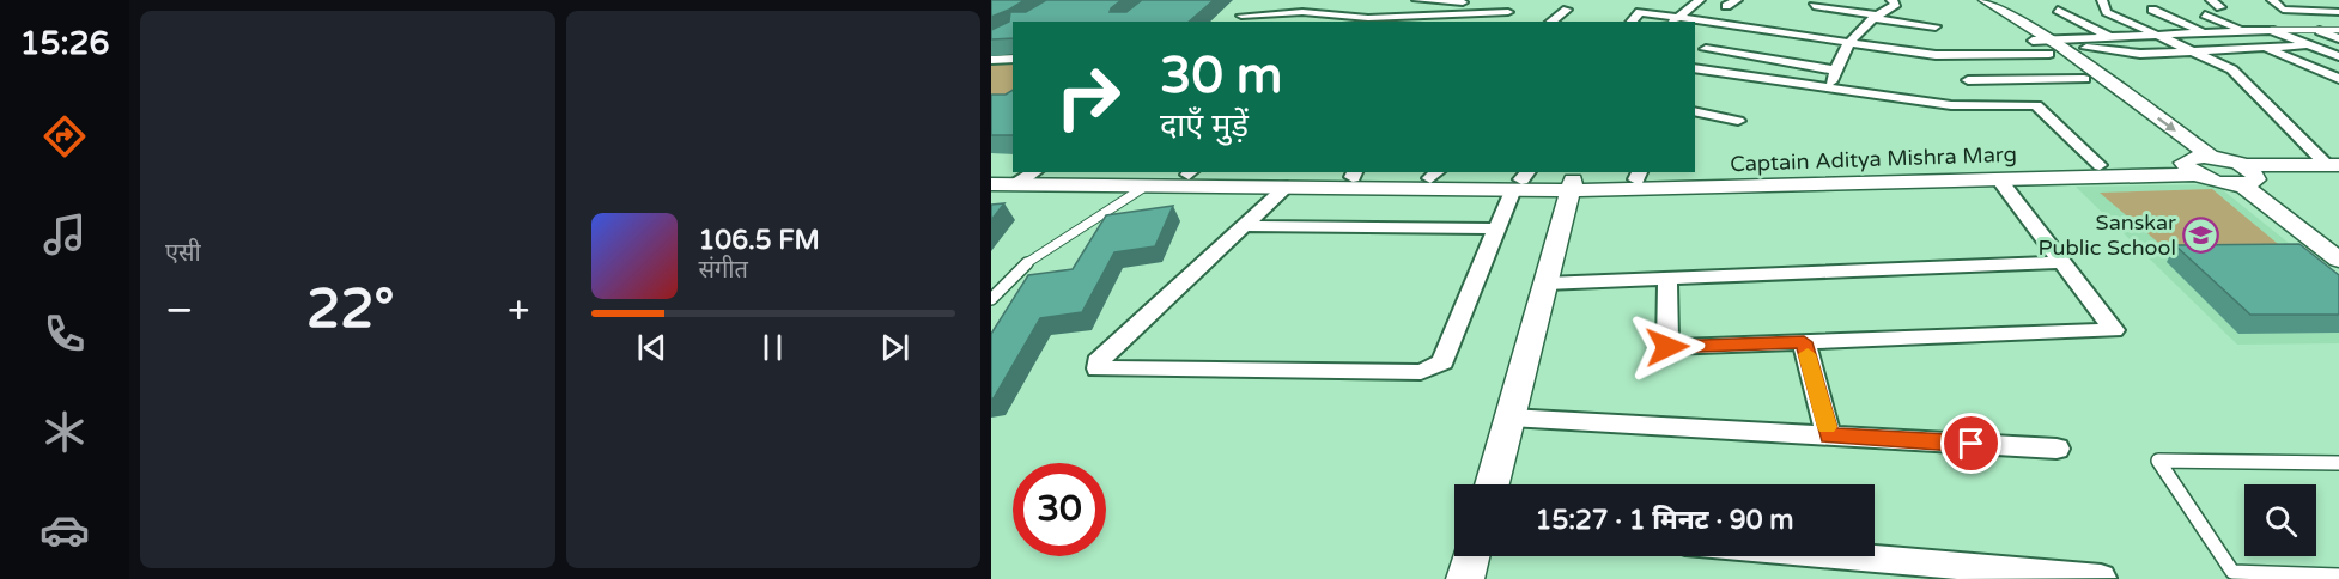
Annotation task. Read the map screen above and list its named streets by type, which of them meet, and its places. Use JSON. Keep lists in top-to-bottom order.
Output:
{
  "streets": {
    "street": ["Captain Aditya Mishra Marg"]
  },
  "places": {
    "school or university": ["Sanskar Public School"]
  },
  "page": {
    "tabs": "15:26",
    "tile": "एसी",
    "turn": ["30 m", "दाएँ मुड़ें"],
    "song": ["106.5 FM", "संगीत"],
    "heat": ["−", "22°", "+"],
    "limit": "30",
    "trip": "15:27 · 1 मिनट · 90 m"
  }
}
